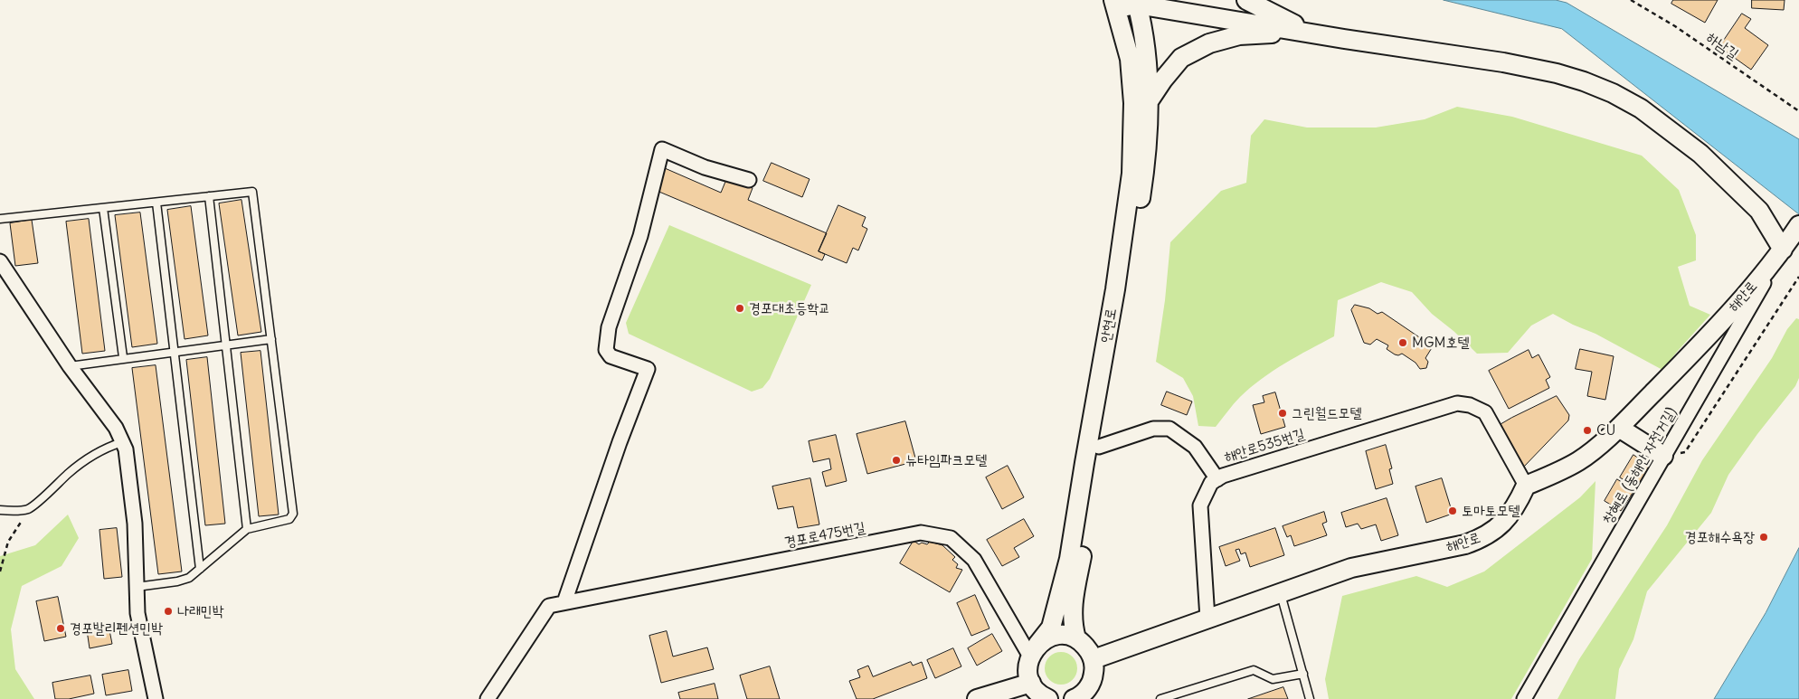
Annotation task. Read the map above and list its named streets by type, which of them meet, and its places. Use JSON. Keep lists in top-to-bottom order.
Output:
{
  "streets": {
    "street": [
      "해안로",
      "안현로",
      "해안로535번길",
      "창혜로 (동해안 자전거길)",
      "경포로475번길"
    ],
    "path": ["하남길"]
  },
  "crossings": [
    ["해안로", "해안로535번길"],
    ["해안로", "창혜로 (동해안 자전거길)"],
    ["안현로", "경포로475번길"]
  ],
  "places": [
    "경포대초등학교",
    "MGM호텔",
    "그린월드모텔",
    "CU",
    "뉴타임파크모텔",
    "토마토모텔",
    "경포해수욕장",
    "나래민박",
    "경포발리펜션민박"
  ]
}
